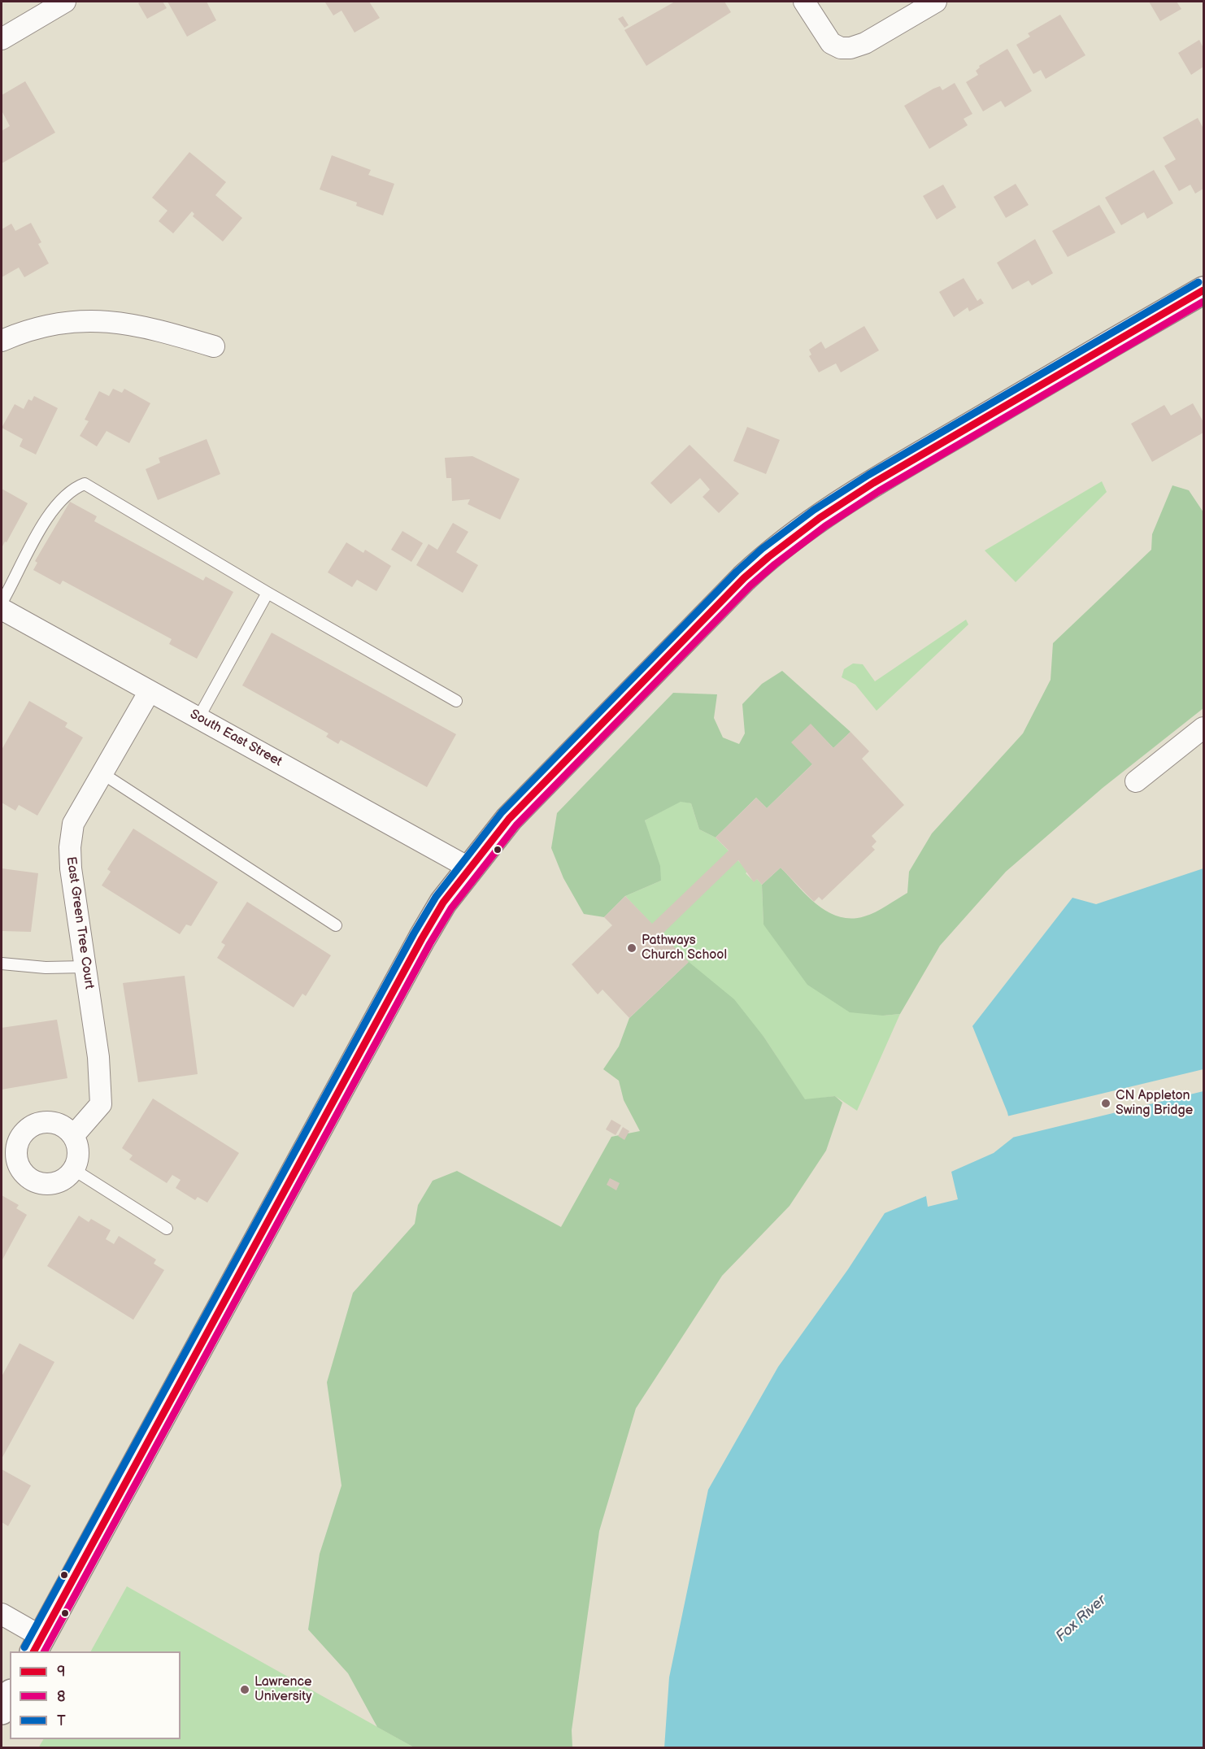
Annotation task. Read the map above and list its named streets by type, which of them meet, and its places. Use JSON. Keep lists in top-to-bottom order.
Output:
{
  "streets": {
    "street": ["South East Street", "East Green Tree Court"]
  },
  "crossings": [
    ["South East Street", "East Green Tree Court"]
  ],
  "water": ["Fox River"],
  "places": ["Pathways Church School", "CN Appleton Swing Bridge", "Lawrence University"],
  "lines": ["transit line T", "transit line 9", "transit line 8"],
  "legend": ["9", "8", "T"]
}
